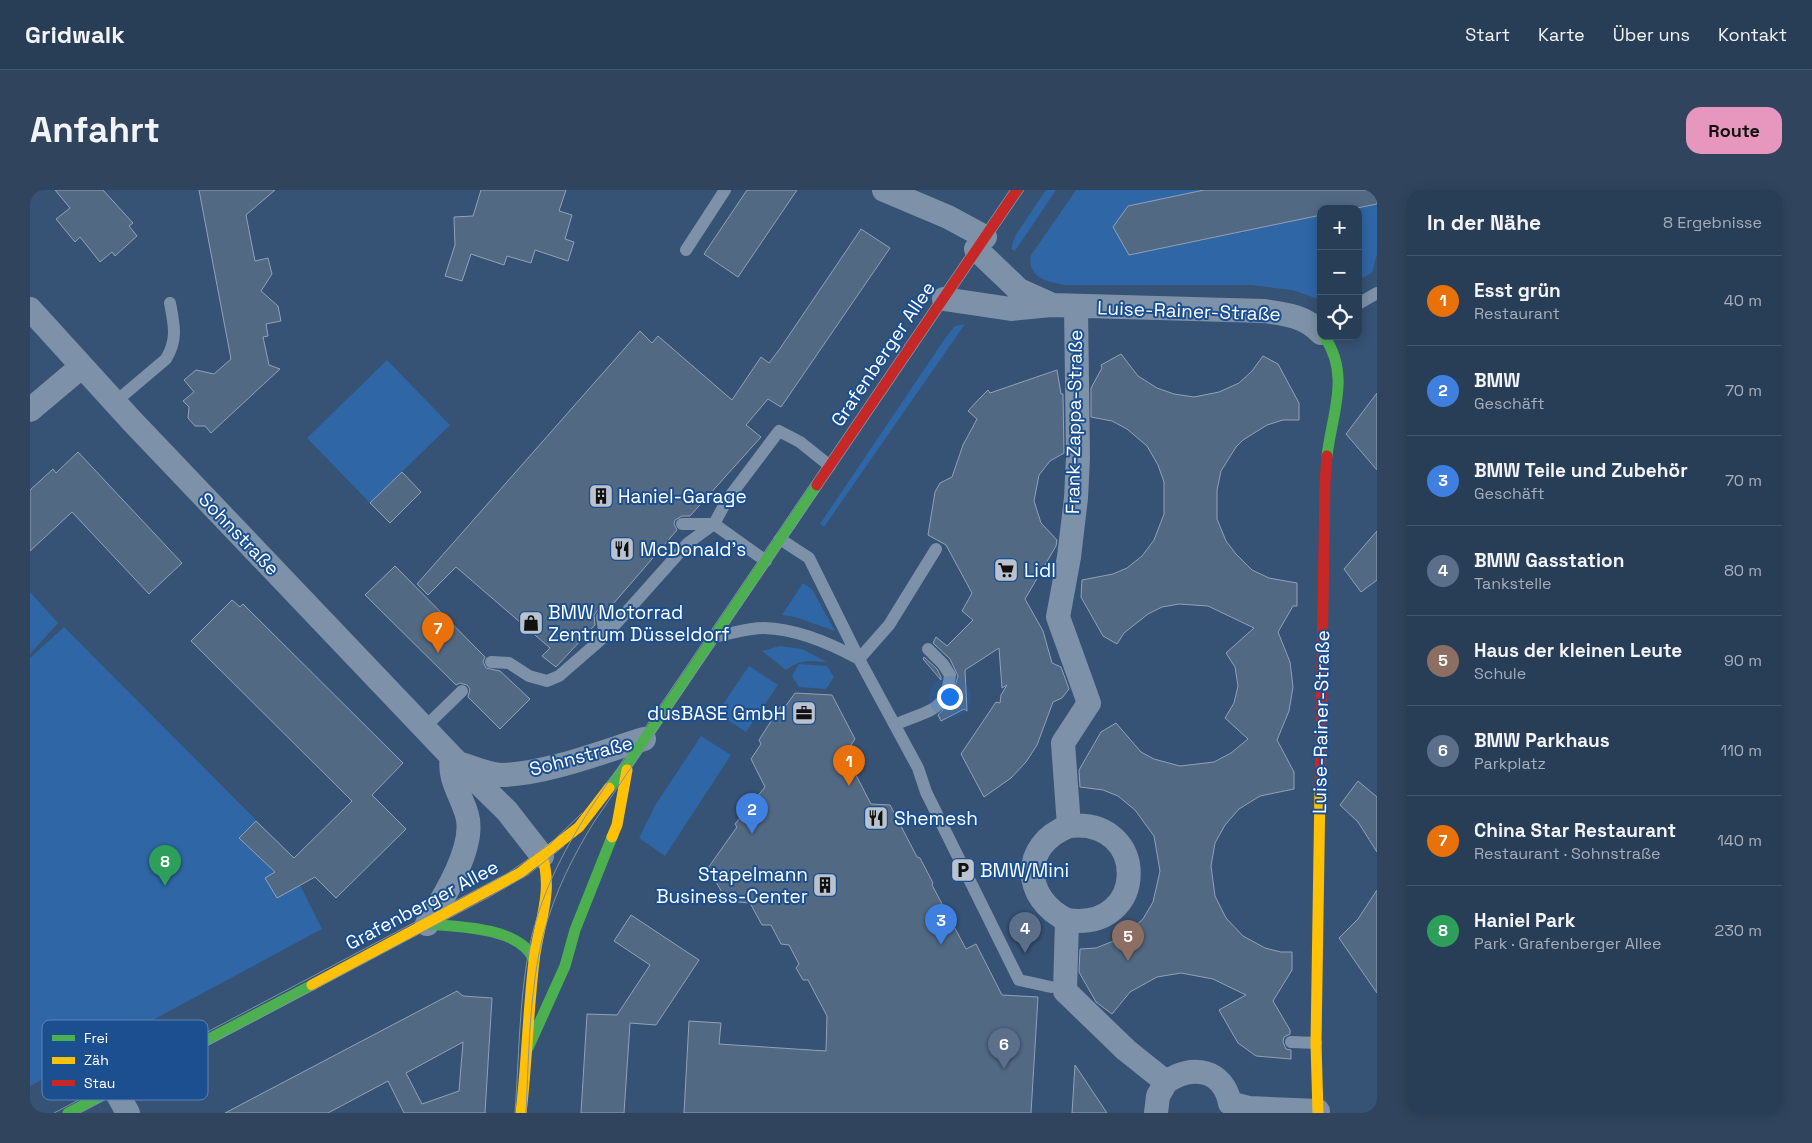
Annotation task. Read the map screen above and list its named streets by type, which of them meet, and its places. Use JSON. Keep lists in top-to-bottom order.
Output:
{
  "streets": {
    "street": [
      "Luise-Rainer-Straße",
      "Grafenberger Allee",
      "Frank-Zappa-Straße",
      "Sohnstraße"
    ]
  },
  "crossings": [
    ["Luise-Rainer-Straße", "Grafenberger Allee"],
    ["Luise-Rainer-Straße", "Frank-Zappa-Straße"],
    ["Grafenberger Allee", "Sohnstraße"]
  ],
  "places": {
    "building": ["Haniel-Garage", "Stapelmann Business-Center"],
    "restaurant": ["McDonald's", "Shemesh"],
    "supermarket": ["Lidl"],
    "shop": ["BMW Motorrad Zentrum Düsseldorf"],
    "office": ["dusBASE GmbH"],
    "parking": ["BMW/Mini"]
  },
  "legend": ["Frei", "Zäh", "Stau"],
  "page": {
    "header": "Gridwalk",
    "nav": [
      "Start",
      "Karte",
      "Über uns",
      "Kontakt"
    ],
    "buttons": "Route",
    "title": "Anfahrt",
    "heading": ["In der Nähe", "8 Ergebnisse"],
    "map_buttons": ["+", "−"],
    "list": [
      {
        "mark": "1",
        "name": "Esst grün",
        "note": "Restaurant",
        "value": "40 m"
      },
      {
        "mark": "2",
        "name": "BMW",
        "note": "Geschäft",
        "value": "70 m"
      },
      {
        "mark": "3",
        "name": "BMW Teile und Zubehör",
        "note": "Geschäft",
        "value": "70 m"
      },
      {
        "mark": "4",
        "name": "BMW Gasstation",
        "note": "Tankstelle",
        "value": "80 m"
      },
      {
        "mark": "5",
        "name": "Haus der kleinen Leute",
        "note": "Schule",
        "value": "90 m"
      },
      {
        "mark": "6",
        "name": "BMW Parkhaus",
        "note": "Parkplatz",
        "value": "110 m"
      },
      {
        "mark": "7",
        "name": "China Star Restaurant",
        "note": "Restaurant · Sohnstraße",
        "value": "140 m"
      },
      {
        "mark": "8",
        "name": "Haniel Park",
        "note": "Park · Grafenberger Allee",
        "value": "230 m"
      }
    ],
    "pins": [
      "7",
      "1",
      "2",
      "8",
      "3",
      "4",
      "5",
      "6"
    ]
  }
}
